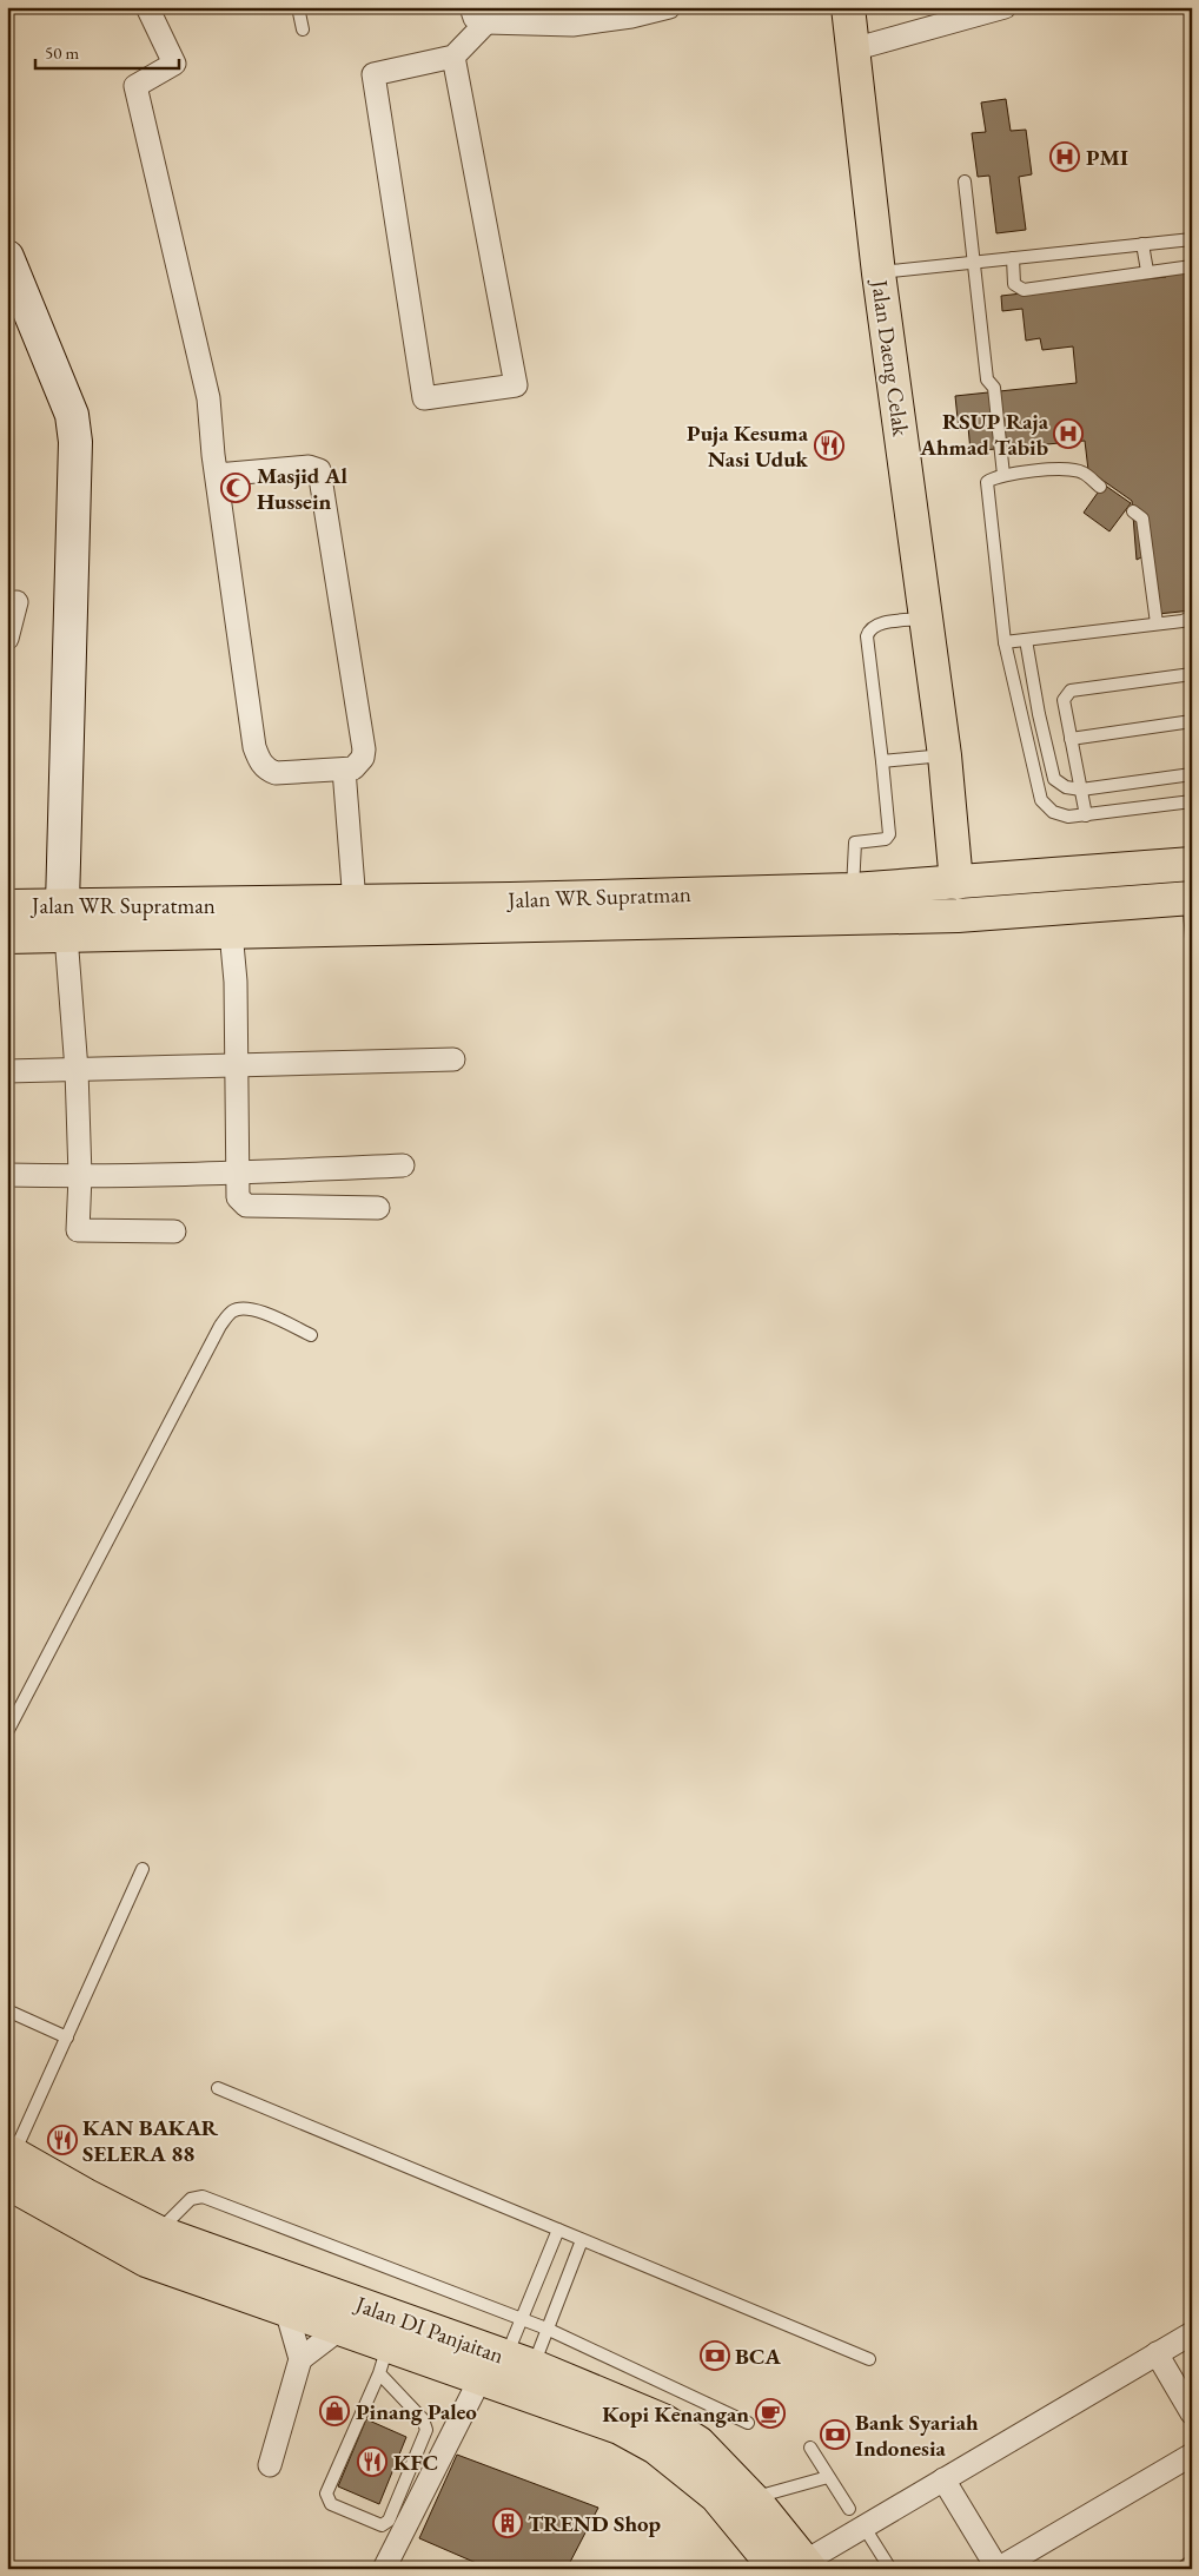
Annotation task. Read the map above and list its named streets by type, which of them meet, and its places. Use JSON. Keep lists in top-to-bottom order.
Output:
{
  "streets": {
    "main road": ["Jalan Daeng Celak", "Jalan WR Supratman", "Jalan DI Panjaitan"]
  },
  "crossings": [
    ["Jalan Daeng Celak", "Jalan WR Supratman"]
  ],
  "places": {
    "hospital": ["PMI", "RSUP Raja Ahmad Tabib"],
    "restaurant": ["Puja Kesuma Nasi Uduk", "KAN BAKAR SELERA 88", "KFC"],
    "mosque": ["Masjid Al Hussein"],
    "bank": ["BCA", "Bank Syariah Indonesia"],
    "shop": ["Pinang Paleo"],
    "cafe": ["Kopi Kenangan"],
    "building": ["TREND Shop"]
  },
  "scale_bar": "50 m"
}
